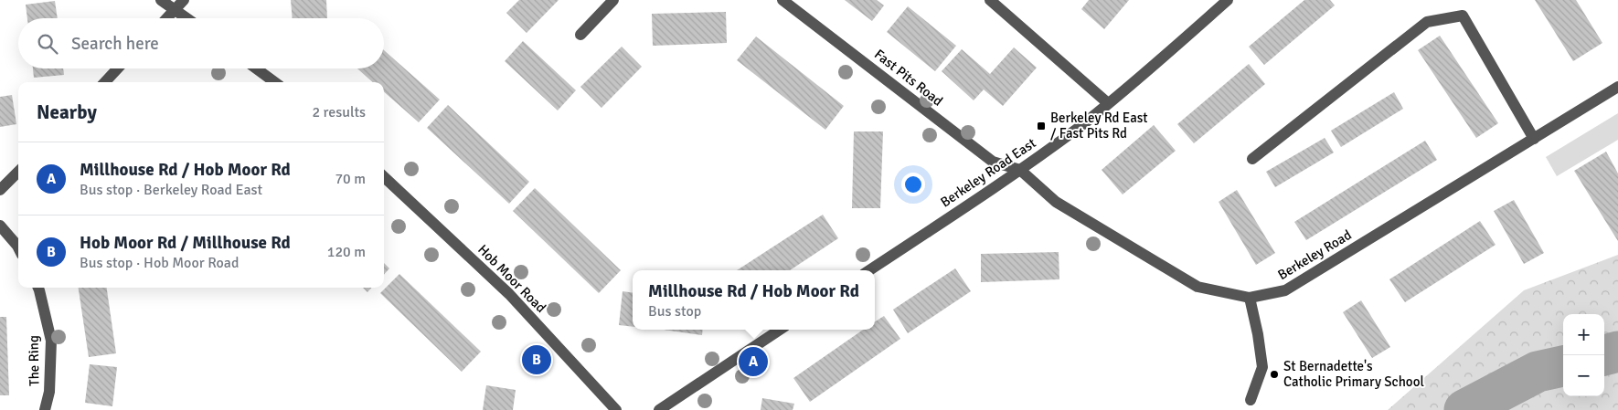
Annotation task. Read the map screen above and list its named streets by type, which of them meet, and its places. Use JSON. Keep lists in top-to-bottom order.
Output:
{
  "streets": {
    "street": [
      "Fast Pits Road",
      "Berkeley Road East",
      "Berkeley Road",
      "Hob Moor Road",
      "The Ring"
    ]
  },
  "crossings": [
    ["Fast Pits Road", "Berkeley Road East"],
    ["Fast Pits Road", "Berkeley Road"],
    ["Berkeley Road East", "Berkeley Road"]
  ],
  "places": {
    "transit": ["Berkeley Rd East / Fast Pits Rd"],
    "other": ["St Bernadette's Catholic Primary School"]
  },
  "page": {
    "search": "Search here",
    "heading": ["Nearby", "2 results"],
    "list": [
      {
        "mark": "A",
        "name": "Millhouse Rd / Hob Moor Rd",
        "note": "Bus stop · Berkeley Road East",
        "value": "70 m"
      },
      {
        "mark": "B",
        "name": "Hob Moor Rd / Millhouse Rd",
        "note": "Bus stop · Hob Moor Road",
        "value": "120 m"
      }
    ],
    "popup": ["Millhouse Rd / Hob Moor Rd", "Bus stop"],
    "map_buttons": ["+", "−"],
    "pins": ["B", "A"]
  }
}
